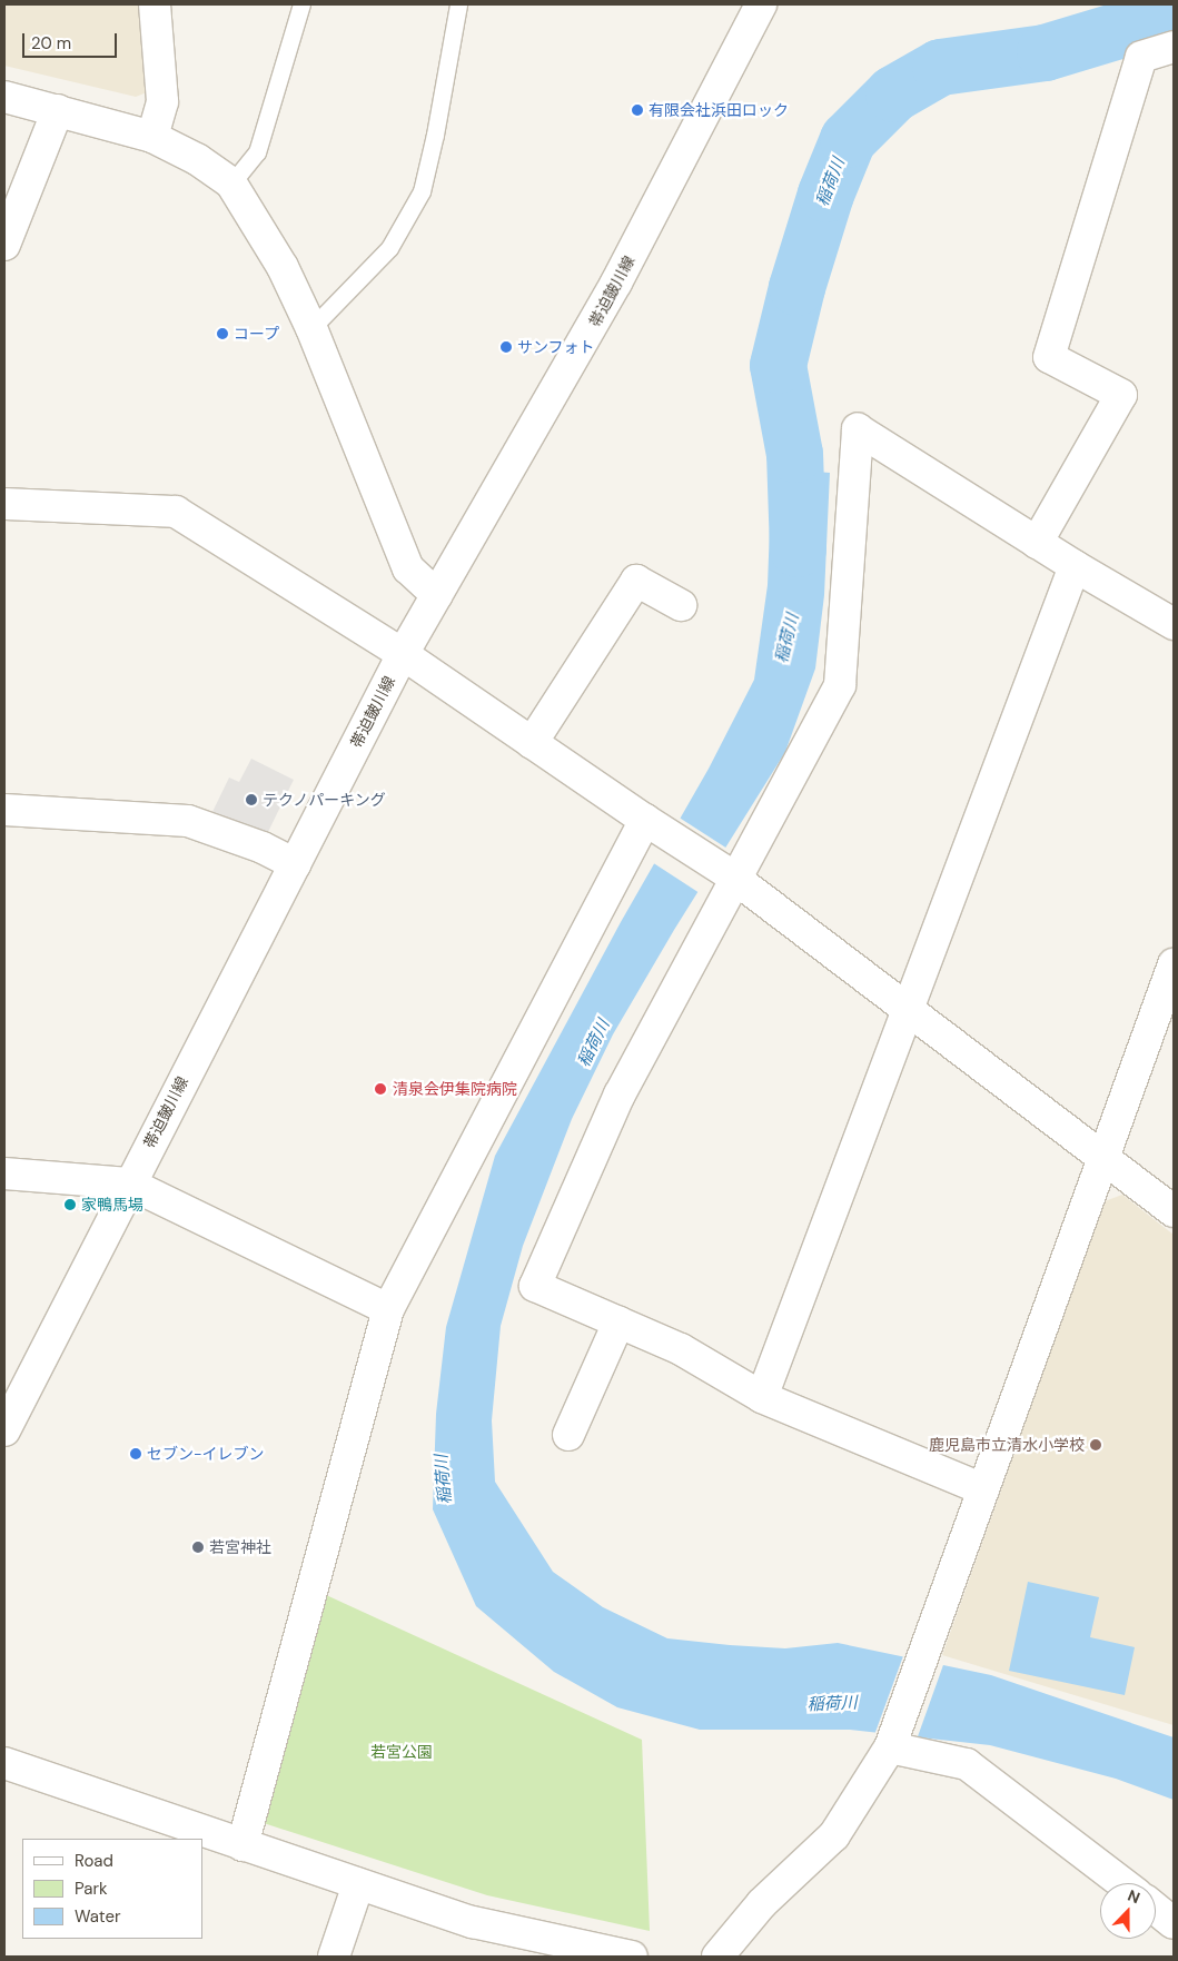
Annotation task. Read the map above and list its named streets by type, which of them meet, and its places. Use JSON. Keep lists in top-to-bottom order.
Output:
{
  "streets": {
    "street": ["帯迫皷川線"]
  },
  "water": ["稲荷川"],
  "parks": ["若宮公園"],
  "places": [
    "有限会社浜田ロック",
    "コープ",
    "サンフォト",
    "テクノパーキング",
    "清泉会伊集院病院",
    "家鴨馬場",
    "鹿児島市立清水小学校",
    "セブン-イレブン",
    "若宮神社"
  ],
  "legend": ["Road", "Park", "Water"],
  "scale_bar": "20 m",
  "north": "top"
}
